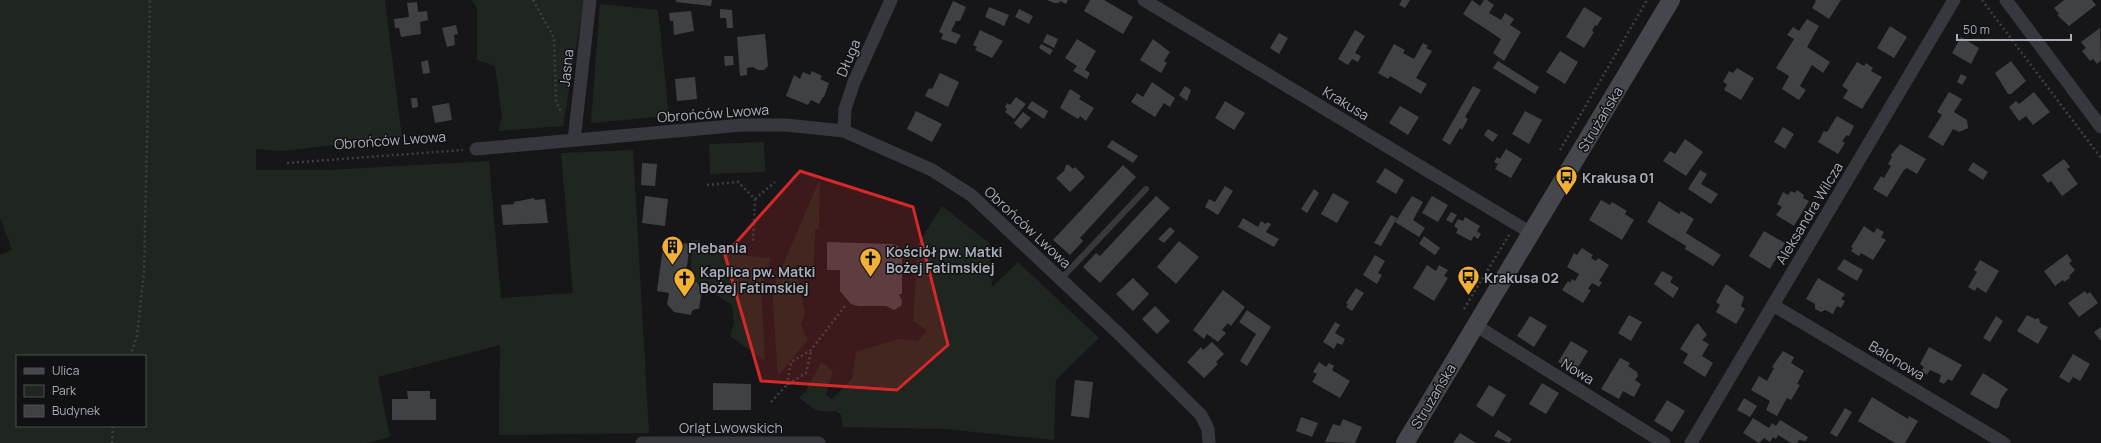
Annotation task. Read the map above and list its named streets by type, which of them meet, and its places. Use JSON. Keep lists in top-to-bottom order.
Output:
{
  "streets": {
    "main road": ["Strużańska"],
    "street": [
      "Długa",
      "Jasna",
      "Krakusa",
      "Obrońców Lwowa",
      "Aleksandra Wilcza",
      "Balonowa",
      "Nowa",
      "Orląt Lwowskich"
    ]
  },
  "crossings": [
    ["Długa", "Obrońców Lwowa"],
    ["Jasna", "Obrońców Lwowa"],
    ["Krakusa", "Strużańska"],
    ["Strużańska", "Nowa"],
    ["Aleksandra Wilcza", "Balonowa"]
  ],
  "places": {
    "bus stop": ["Krakusa 01", "Krakusa 02"],
    "building": ["Plebania"],
    "church": ["Kościół pw. Matki Bożej Fatimskiej", "Kaplica pw. Matki Bożej Fatimskiej"]
  },
  "legend": ["Ulica", "Park", "Budynek"],
  "scale_bar": "50 m"
}
